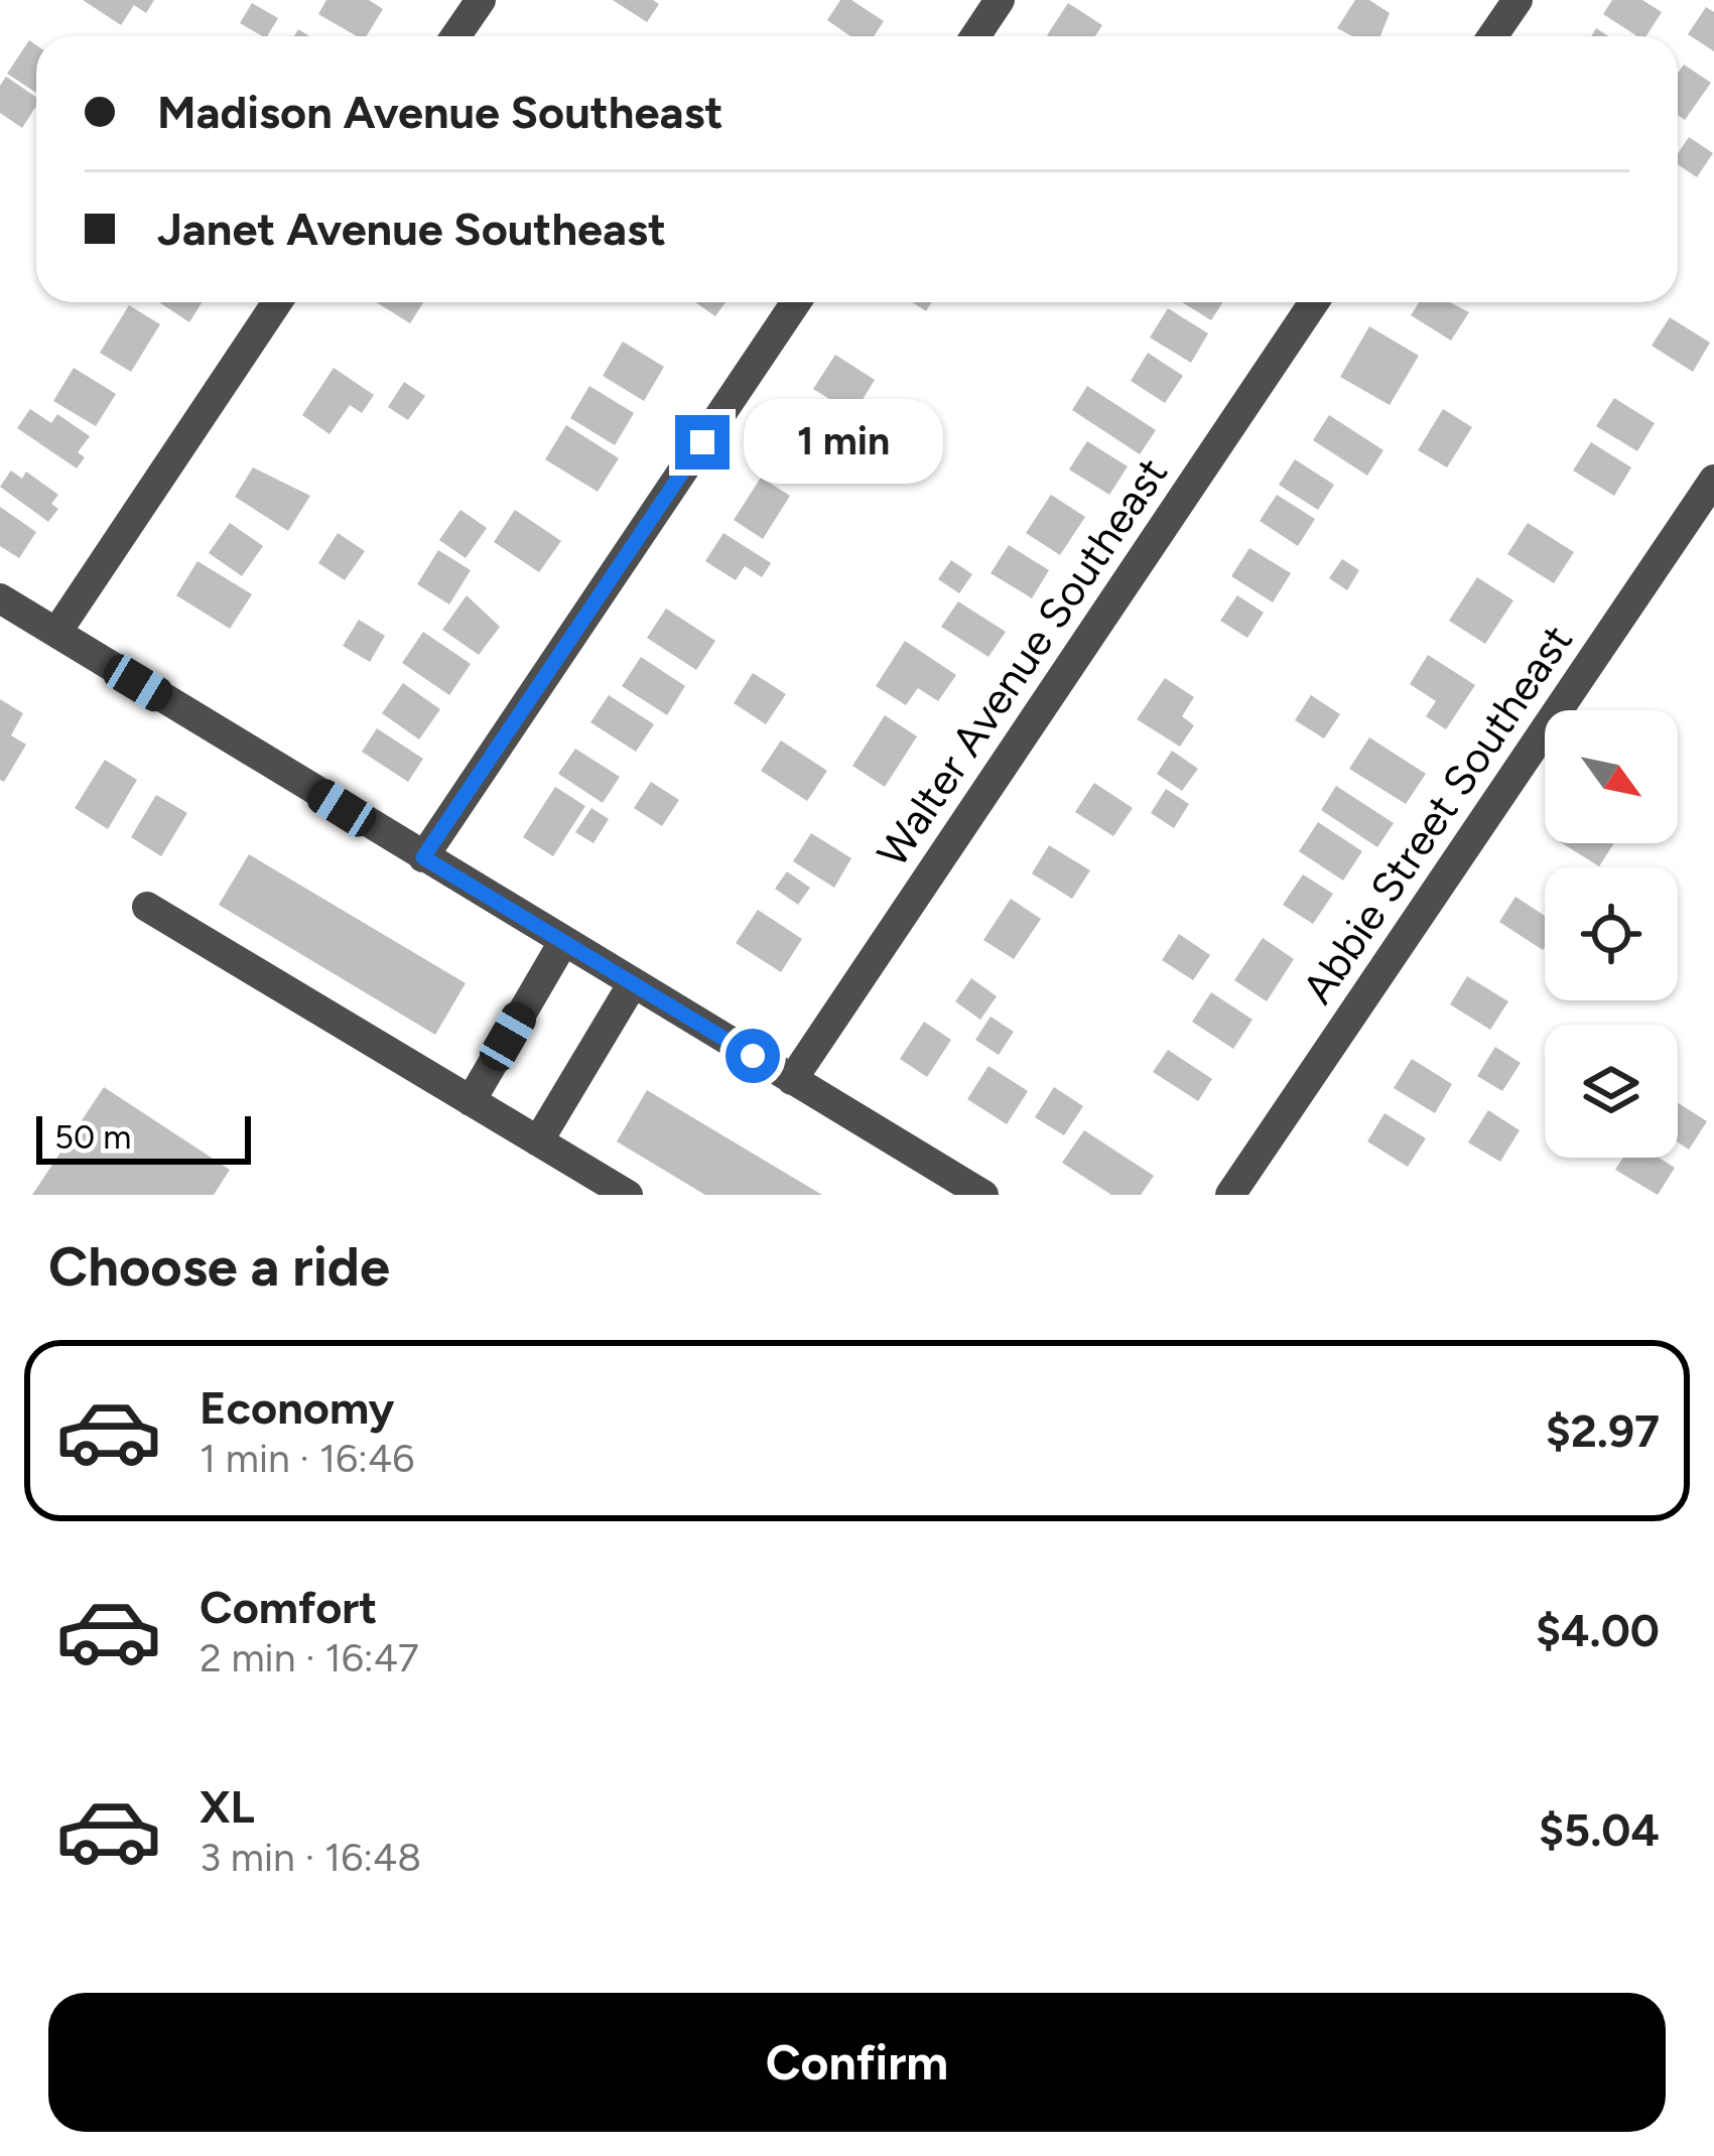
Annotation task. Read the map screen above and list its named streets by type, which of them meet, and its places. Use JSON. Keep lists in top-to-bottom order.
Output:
{
  "streets": {
    "street": ["Walter Avenue Southeast", "Abbie Street Southeast"]
  },
  "scale_bar": "50 m",
  "north": "bottom right",
  "page": {
    "banner": ["Madison Avenue Southeast", "Janet Avenue Southeast"],
    "bubble": "1 min",
    "scale": "50 m",
    "heading": "Choose a ride",
    "list": [
      {
        "name": "Economy",
        "note": "1 min · 16:46",
        "value": "$2.97"
      },
      {
        "name": "Comfort",
        "note": "2 min · 16:47",
        "value": "$4.00"
      },
      {
        "name": "XL",
        "note": "3 min · 16:48",
        "value": "$5.04"
      }
    ],
    "buttons": "Confirm"
  }
}
